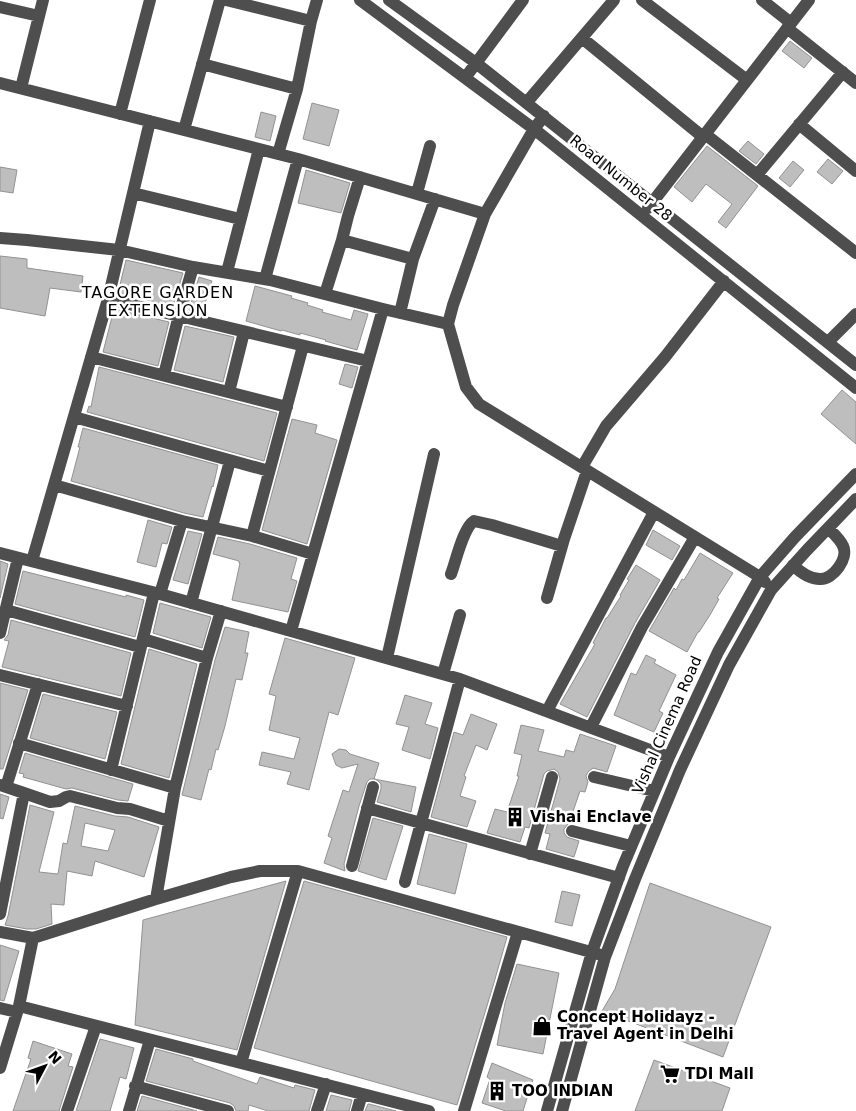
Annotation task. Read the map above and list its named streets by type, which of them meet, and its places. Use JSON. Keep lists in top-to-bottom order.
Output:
{
  "streets": {
    "street": ["Road Number 28", "Vishal Cinema Road"]
  },
  "districts": ["TAGORE GARDEN EXTENSION"],
  "places": {
    "building": ["Vishai Enclave", "TOO INDIAN"],
    "shop": ["Concept Holidayz - Travel Agent in Delhi"],
    "supermarket": ["TDI Mall"]
  },
  "north": "top right"
}
